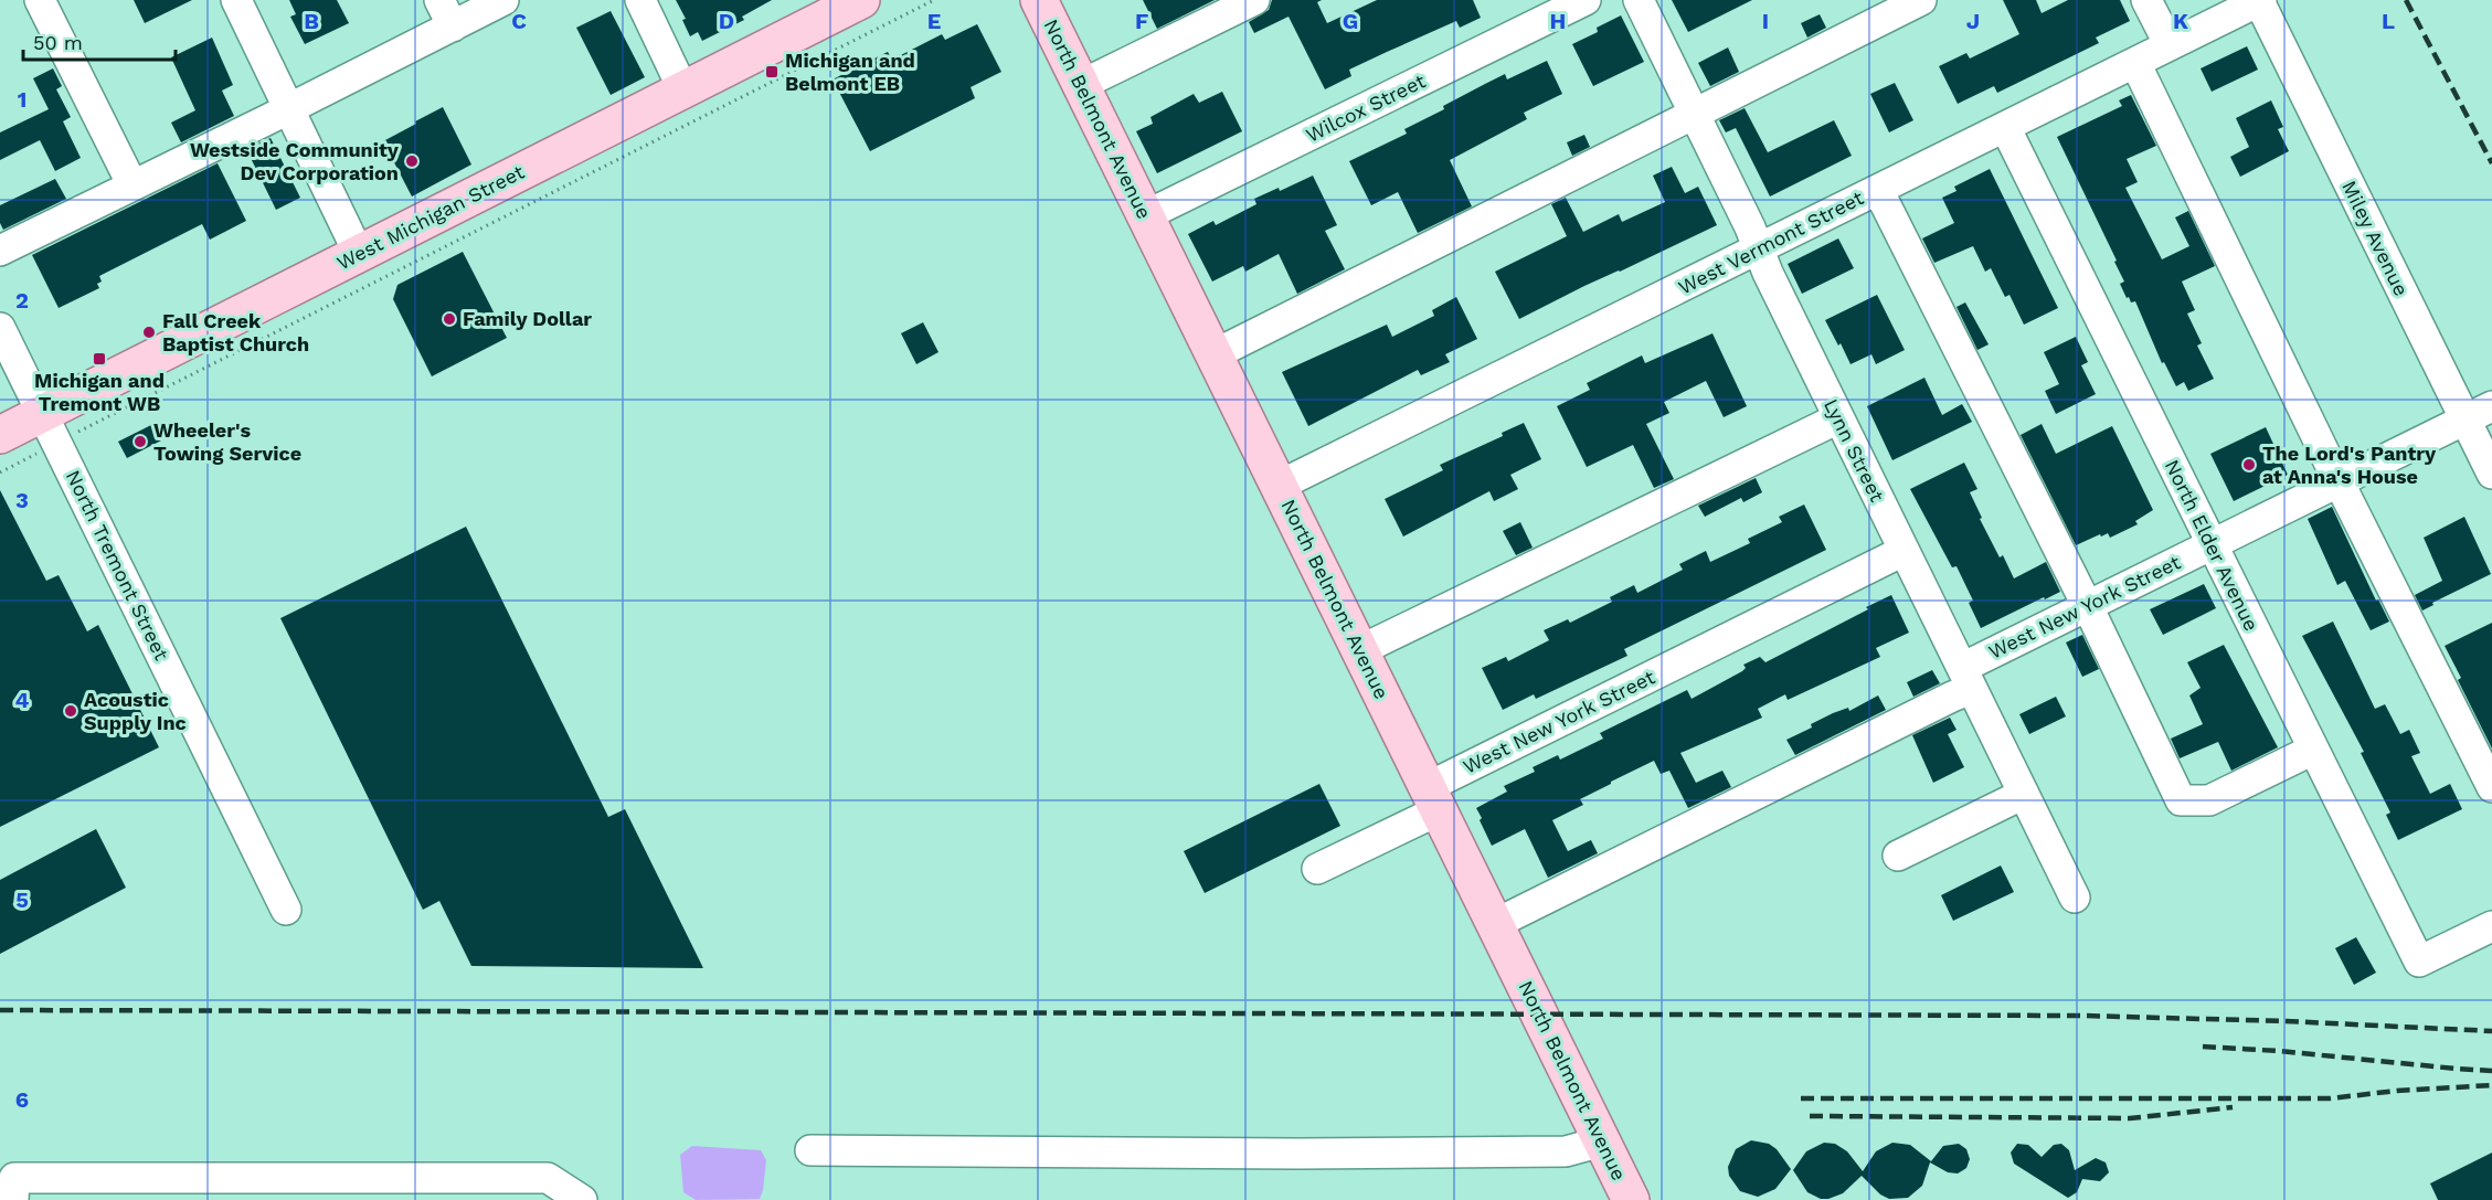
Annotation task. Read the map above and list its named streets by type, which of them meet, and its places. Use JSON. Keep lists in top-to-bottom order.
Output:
{
  "streets": {
    "main road": ["North Belmont Avenue", "West Michigan Street"],
    "street": [
      "Wilcox Street",
      "Miley Avenue",
      "West Vermont Street",
      "Lynn Street",
      "North Elder Avenue",
      "North Tremont Street",
      "West New York Street"
    ]
  },
  "crossings": [
    ["Wilcox Street", "North Belmont Avenue"],
    ["North Belmont Avenue", "West Vermont Street"],
    ["North Belmont Avenue", "West New York Street"],
    ["West Michigan Street", "North Tremont Street"],
    ["Miley Avenue", "West Vermont Street"],
    ["Miley Avenue", "West New York Street"],
    ["West Vermont Street", "Lynn Street"],
    ["West Vermont Street", "North Elder Avenue"],
    ["Lynn Street", "West New York Street"],
    ["North Elder Avenue", "West New York Street"]
  ],
  "places": {
    "transit": ["Michigan and Belmont EB", "Michigan and Tremont WB"],
    "other": [
      "Westside Community Dev Corporation",
      "Family Dollar",
      "Fall Creek Baptist Church",
      "Wheeler's Towing Service",
      "The Lord's Pantry at Anna's House",
      "Acoustic Supply Inc"
    ]
  },
  "scale_bar": "50 m",
  "grid": {
    "columns": [
      "B",
      "C",
      "D",
      "E",
      "F",
      "G",
      "H",
      "I",
      "J",
      "K",
      "L"
    ],
    "rows": [
      "1",
      "2",
      "3",
      "4",
      "5",
      "6"
    ]
  }
}
